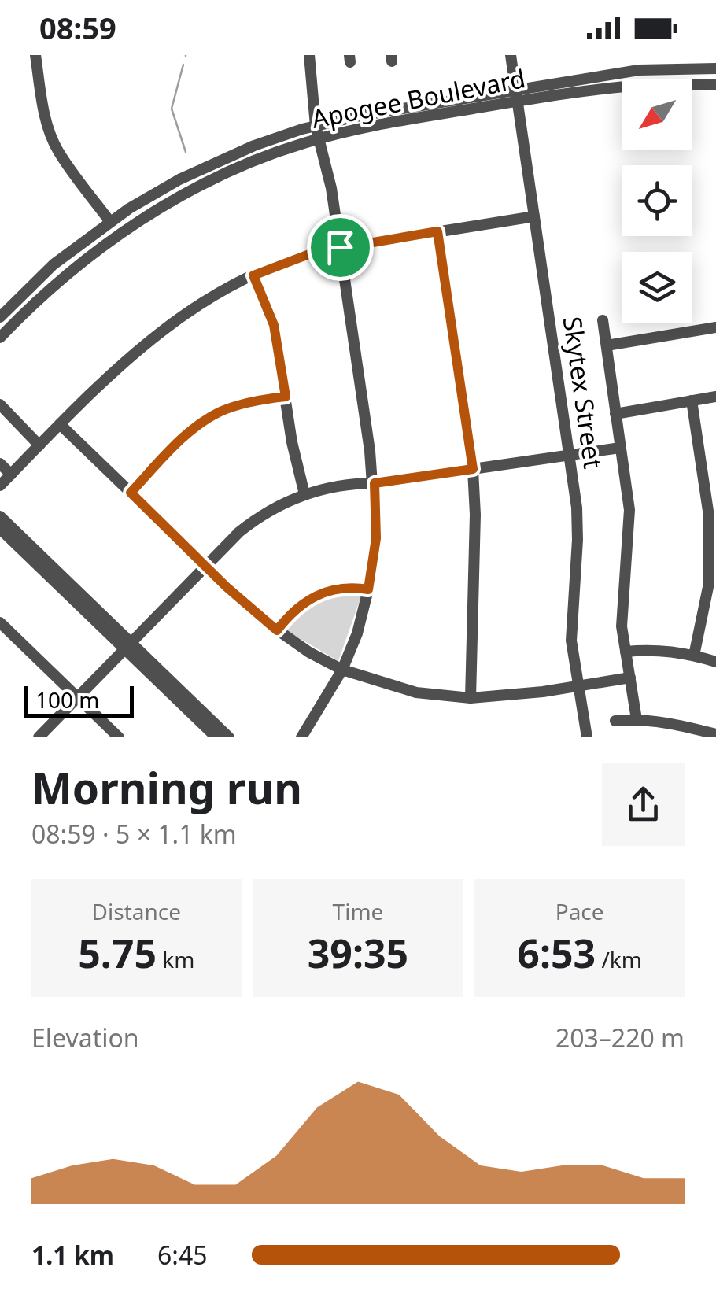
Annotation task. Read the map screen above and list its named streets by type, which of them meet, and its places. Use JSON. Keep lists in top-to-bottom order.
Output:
{
  "streets": {
    "street": ["Apogee Boulevard", "Skytex Street"]
  },
  "crossings": [
    ["Apogee Boulevard", "Skytex Street"]
  ],
  "scale_bar": "100 m",
  "north": "bottom left",
  "page": {
    "status": "08:59",
    "scale": "100 m",
    "heading": ["Morning run", "08:59 · 5 × 1.1 km"],
    "stats": [
      ["Distance", "5.75 km"],
      ["Time", "39:35"],
      ["Pace", "6:53 /km"]
    ],
    "chart": ["Elevation", "203–220 m"],
    "list": [
      {
        "name": "1.1 km",
        "note": "6:45"
      }
    ]
  }
}
